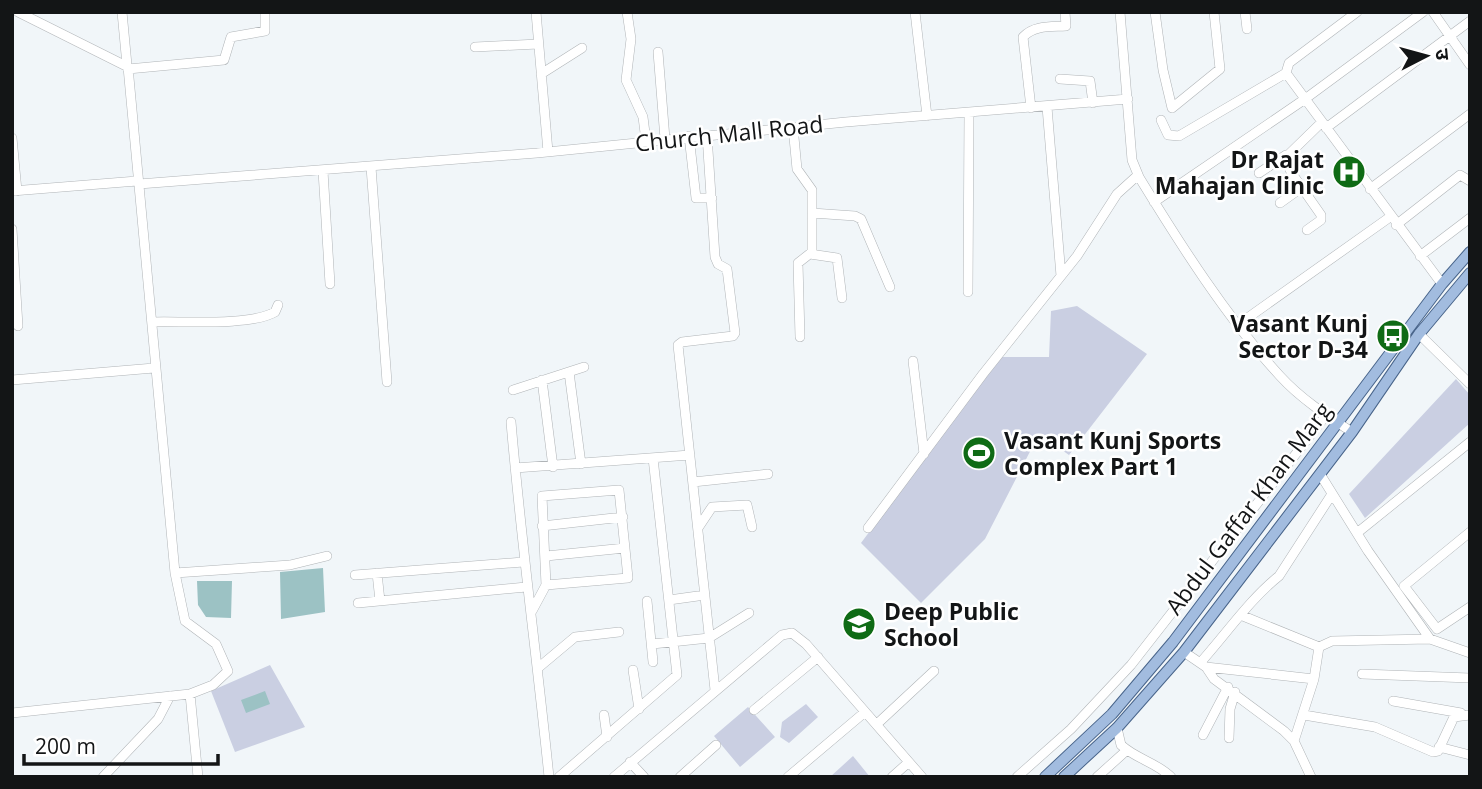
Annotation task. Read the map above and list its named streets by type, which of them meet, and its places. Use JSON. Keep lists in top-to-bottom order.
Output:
{
  "streets": {
    "main road": ["Abdul Gaffar Khan Marg"],
    "street": ["Church Mall Road"]
  },
  "places": {
    "hospital": ["Dr Rajat Mahajan Clinic"],
    "bus stop": ["Vasant Kunj Sector D-34"],
    "sports": ["Vasant Kunj Sports Complex Part 1"],
    "school or university": ["Deep Public School"]
  },
  "scale_bar": "200 m",
  "north": "right"
}
